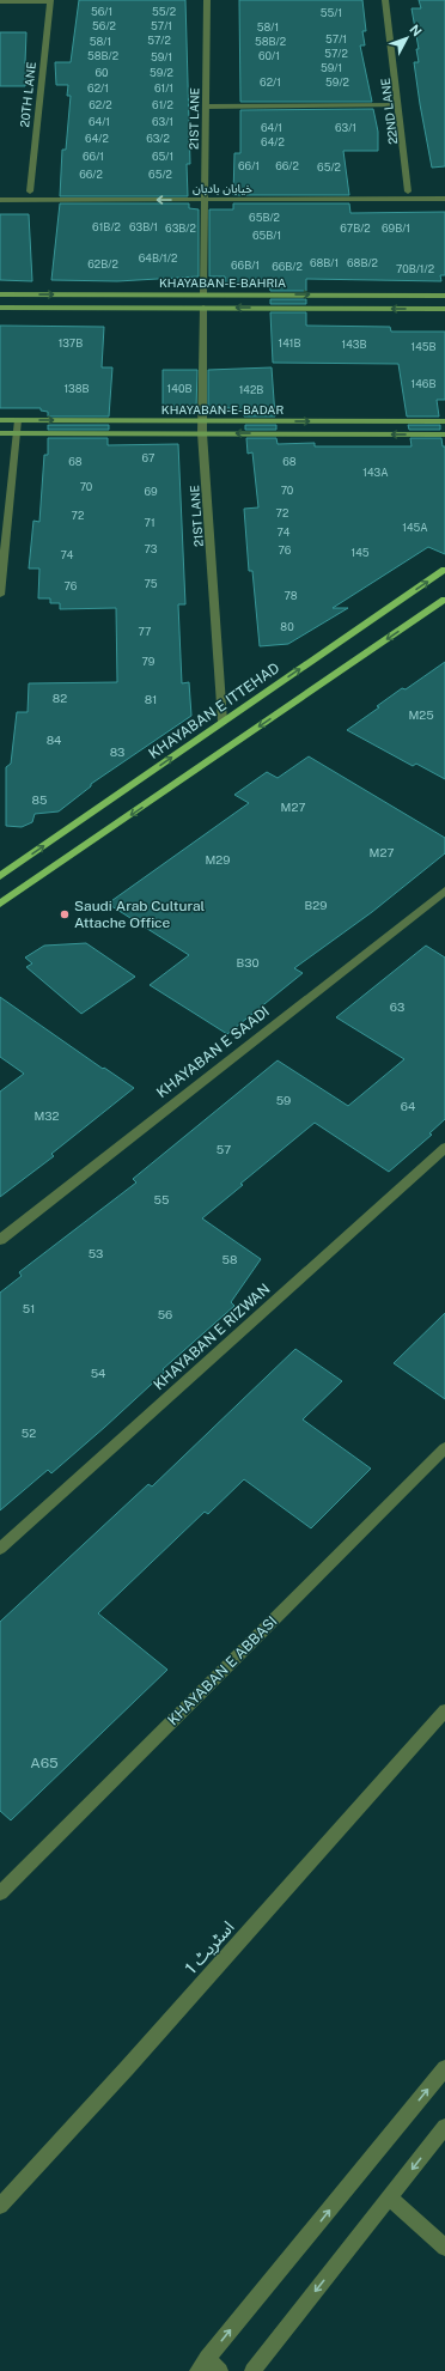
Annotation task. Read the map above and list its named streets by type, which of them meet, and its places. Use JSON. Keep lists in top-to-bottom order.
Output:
{
  "streets": {
    "main road": ["KHAYABAN-E-BAHRIA", "KHAYABAN-E-BADAR", "KHAYABAN E ITTEHAD"],
    "street": [
      "20TH LANE",
      "22ND LANE",
      "21ST LANE",
      "خیابان بادبان",
      "KHAYABAN E SAADI",
      "KHAYABAN E RIZWAN",
      "KHAYABAN E ABBASI",
      "اسٹریٹ 1"
    ]
  },
  "crossings": [
    ["20TH LANE", "خیابان بادبان"],
    ["22ND LANE", "خیابان بادبان"],
    ["21ST LANE", "خیابان بادبان"],
    ["21ST LANE", "KHAYABAN-E-BAHRIA"],
    ["21ST LANE", "KHAYABAN-E-BADAR"],
    ["21ST LANE", "KHAYABAN E ITTEHAD"]
  ],
  "places": ["Saudi Arab Cultural Attache Office"],
  "house_numbers": [
    "56/1",
    "55/2",
    "55/1",
    "56/2",
    "57/1",
    "58/1",
    "57/1",
    "57/2",
    "58/1",
    "58B/2",
    "57/2",
    "58B/2",
    "60/1",
    "59/1",
    "59/1",
    "60",
    "59/2",
    "62/1",
    "59/2",
    "62/1",
    "61/1",
    "62/2",
    "61/2",
    "64/1",
    "63/1",
    "64/1",
    "63/1",
    "64/2",
    "63/2",
    "64/2",
    "66/1",
    "65/1",
    "66/1",
    "66/2",
    "65/2",
    "66/2",
    "65/2",
    "65B/2",
    "61B/2",
    "63B/1",
    "63B/2",
    "67B/2",
    "69B/1",
    "65B/1",
    "64B/1/2",
    "68B/1",
    "68B/2",
    "62B/2",
    "66B/1",
    "66B/2",
    "70B/1/2",
    "137B",
    "141B",
    "143B",
    "145B",
    "146B",
    "138B",
    "140B",
    "142B",
    "67",
    "68",
    "68",
    "143A",
    "70",
    "70",
    "69",
    "72",
    "72",
    "71",
    "145A",
    "74",
    "73",
    "76",
    "145",
    "74",
    "75",
    "76",
    "78",
    "80",
    "77",
    "79",
    "82",
    "81",
    "M25",
    "84",
    "83",
    "85",
    "M27",
    "M27",
    "M29",
    "B29",
    "B30",
    "63",
    "59",
    "64",
    "M32",
    "57",
    "55",
    "53",
    "58",
    "51",
    "56",
    "54",
    "52",
    "A65"
  ],
  "north": "top right"
}
